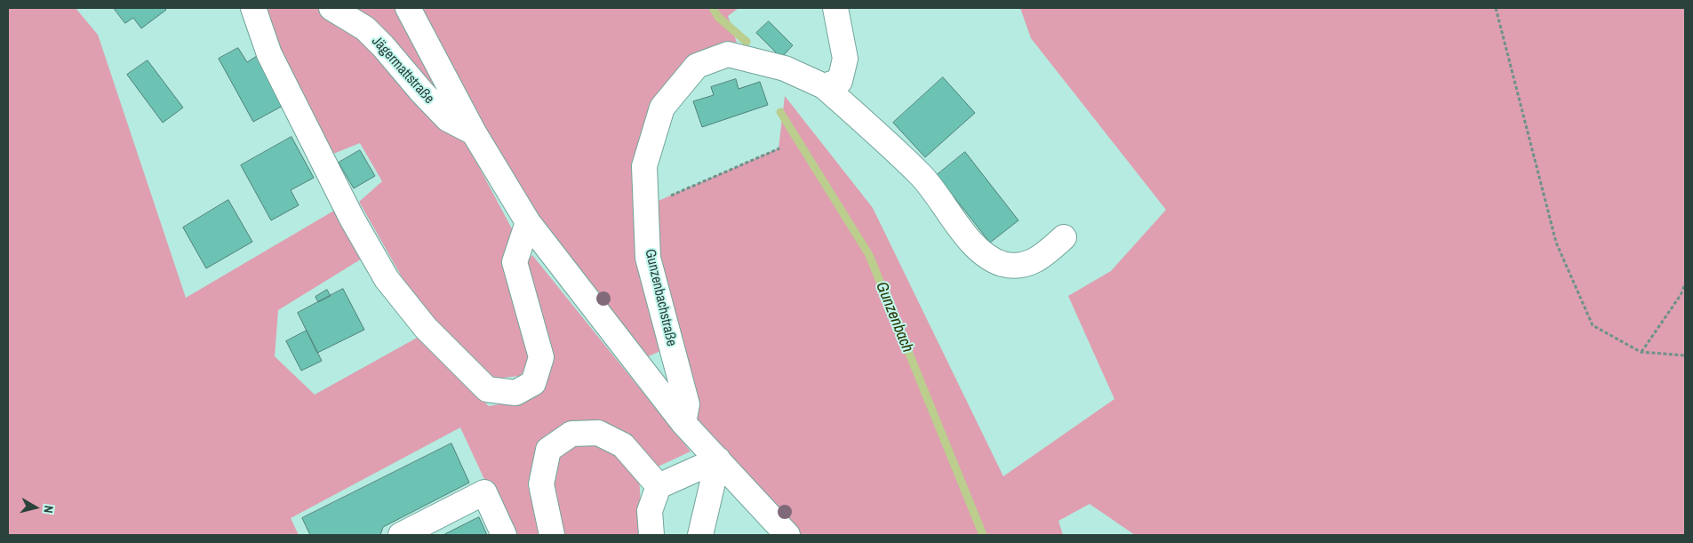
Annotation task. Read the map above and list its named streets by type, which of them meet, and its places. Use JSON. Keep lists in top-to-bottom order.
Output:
{
  "streets": {
    "street": ["Jägermattstraße", "Gunzenbachstraße"]
  },
  "water": ["Gunzenbach"],
  "north": "right"
}
